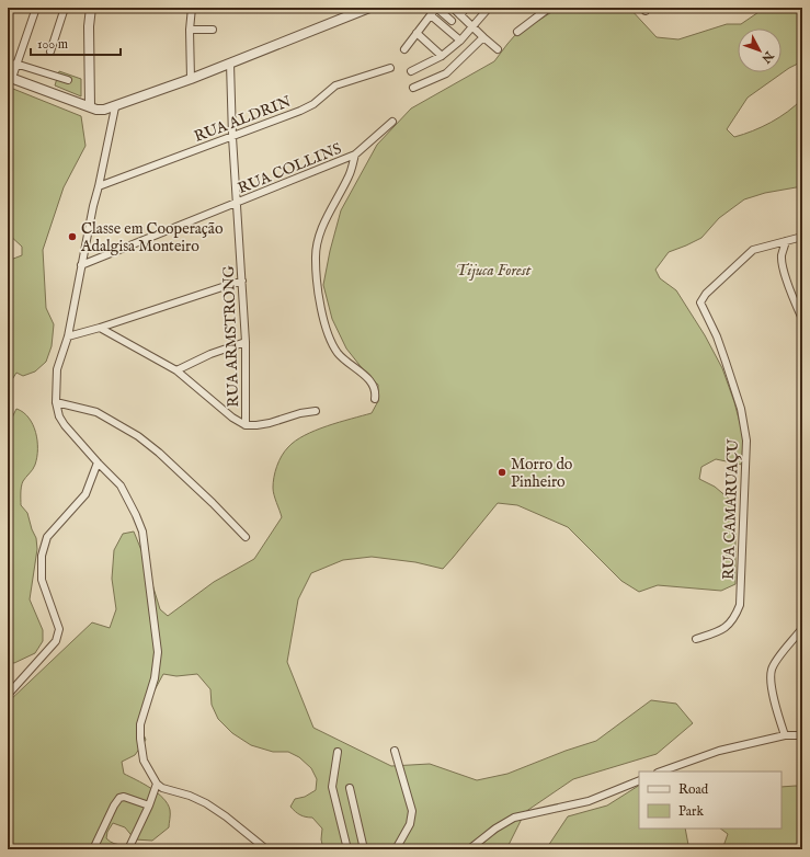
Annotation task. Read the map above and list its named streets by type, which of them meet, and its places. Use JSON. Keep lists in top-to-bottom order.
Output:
{
  "streets": {
    "street": [
      "RUA ALDRIN",
      "RUA COLLINS",
      "RUA ARMSTRONG",
      "RUA CAMARUAÇU"
    ]
  },
  "crossings": [
    ["RUA ALDRIN", "RUA ARMSTRONG"],
    ["RUA COLLINS", "RUA ARMSTRONG"]
  ],
  "parks": ["Tijuca Forest"],
  "places": ["Classe em Cooperação Adalgisa Monteiro", "Morro do Pinheiro"],
  "legend": ["Road", "Park"],
  "scale_bar": "100 m",
  "north": "bottom right"
}
